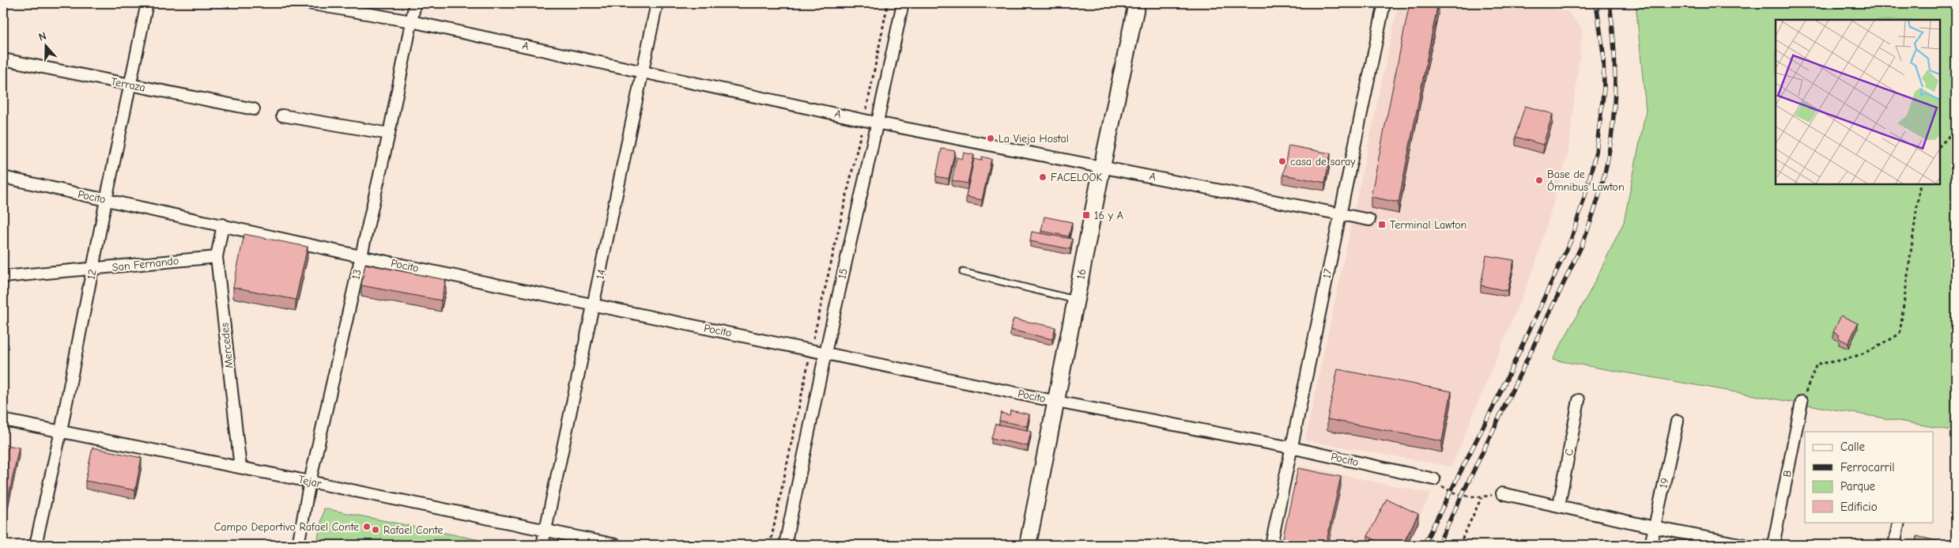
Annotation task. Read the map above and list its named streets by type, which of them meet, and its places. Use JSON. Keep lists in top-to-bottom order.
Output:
{
  "streets": {
    "street": [
      "A",
      "Terraza",
      "Pocito",
      "San Fernando",
      "15",
      "16",
      "17",
      "12",
      "13",
      "14",
      "Mercedes",
      "C",
      "B",
      "Tejar",
      "19"
    ]
  },
  "crossings": [
    ["A", "15"],
    ["A", "16"],
    ["A", "17"],
    ["A", "13"],
    ["A", "14"],
    ["Terraza", "12"],
    ["Pocito", "15"],
    ["Pocito", "16"],
    ["Pocito", "17"],
    ["Pocito", "12"],
    ["Pocito", "13"],
    ["Pocito", "14"],
    ["Pocito", "Mercedes"],
    ["San Fernando", "12"],
    ["San Fernando", "Mercedes"],
    ["12", "Tejar"],
    ["13", "Tejar"],
    ["14", "Tejar"],
    ["Mercedes", "Tejar"]
  ],
  "places": {
    "other": [
      "La Vieja Hostal",
      "casa de saray",
      "FACELOOK",
      "Base de Ómnibus Lawton",
      "Campo Deportivo Rafael Conte",
      "Rafael Conte"
    ],
    "transit": ["16 y A", "Terminal Lawton"]
  },
  "legend": [
    "Calle",
    "Ferrocarril",
    "Parque",
    "Edificio"
  ],
  "north": "top"
}
